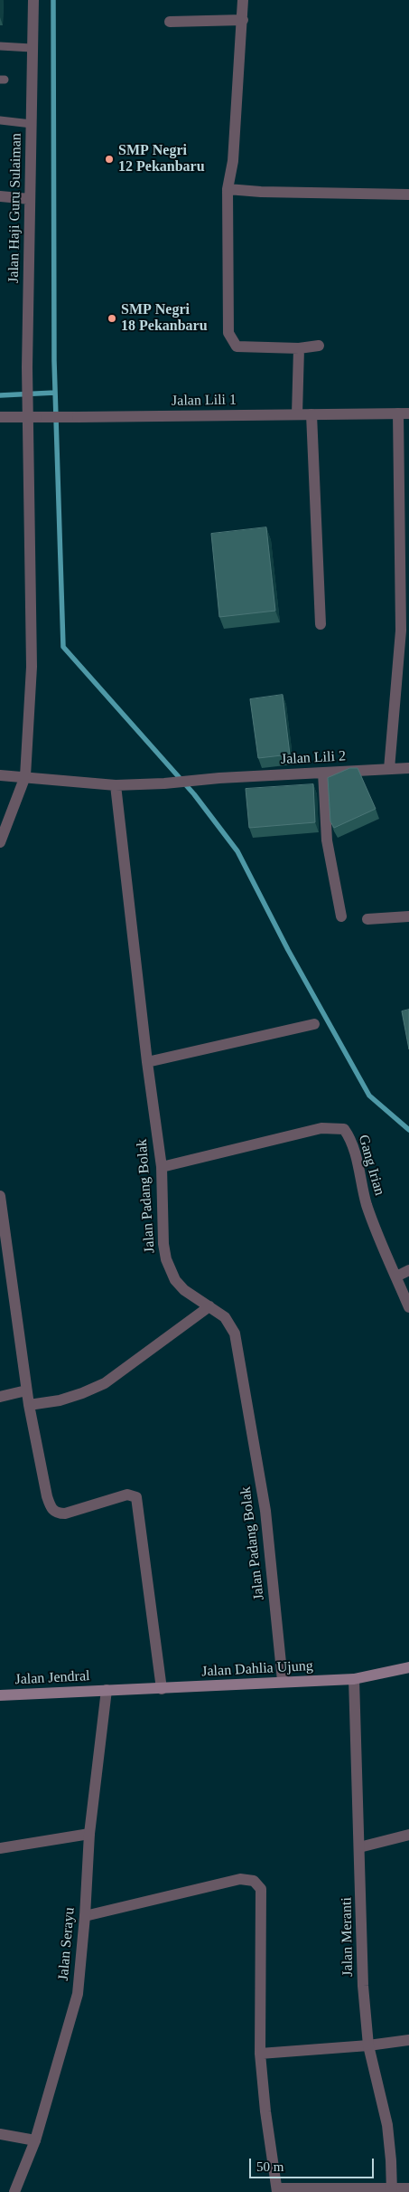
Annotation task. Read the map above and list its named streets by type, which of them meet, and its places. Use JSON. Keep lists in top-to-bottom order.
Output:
{
  "streets": {
    "main road": ["Jalan Dahlia Ujung", "Jalan Jendral"],
    "street": [
      "Jalan Haji Guru Sulaiman",
      "Jalan Lili 1",
      "Jalan Lili 2",
      "Gang Irian",
      "Jalan Padang Bolak",
      "Jalan Meranti",
      "Jalan Serayu"
    ]
  },
  "crossings": [
    ["Jalan Haji Guru Sulaiman", "Jalan Lili 1"],
    ["Jalan Lili 2", "Jalan Padang Bolak"],
    ["Gang Irian", "Jalan Padang Bolak"],
    ["Jalan Padang Bolak", "Jalan Dahlia Ujung"],
    ["Jalan Dahlia Ujung", "Jalan Jendral"],
    ["Jalan Dahlia Ujung", "Jalan Meranti"],
    ["Jalan Dahlia Ujung", "Jalan Serayu"],
    ["Jalan Jendral", "Jalan Serayu"]
  ],
  "places": ["SMP Negri 12 Pekanbaru", "SMP Negri 18 Pekanbaru"],
  "scale_bar": "50 m"
}
